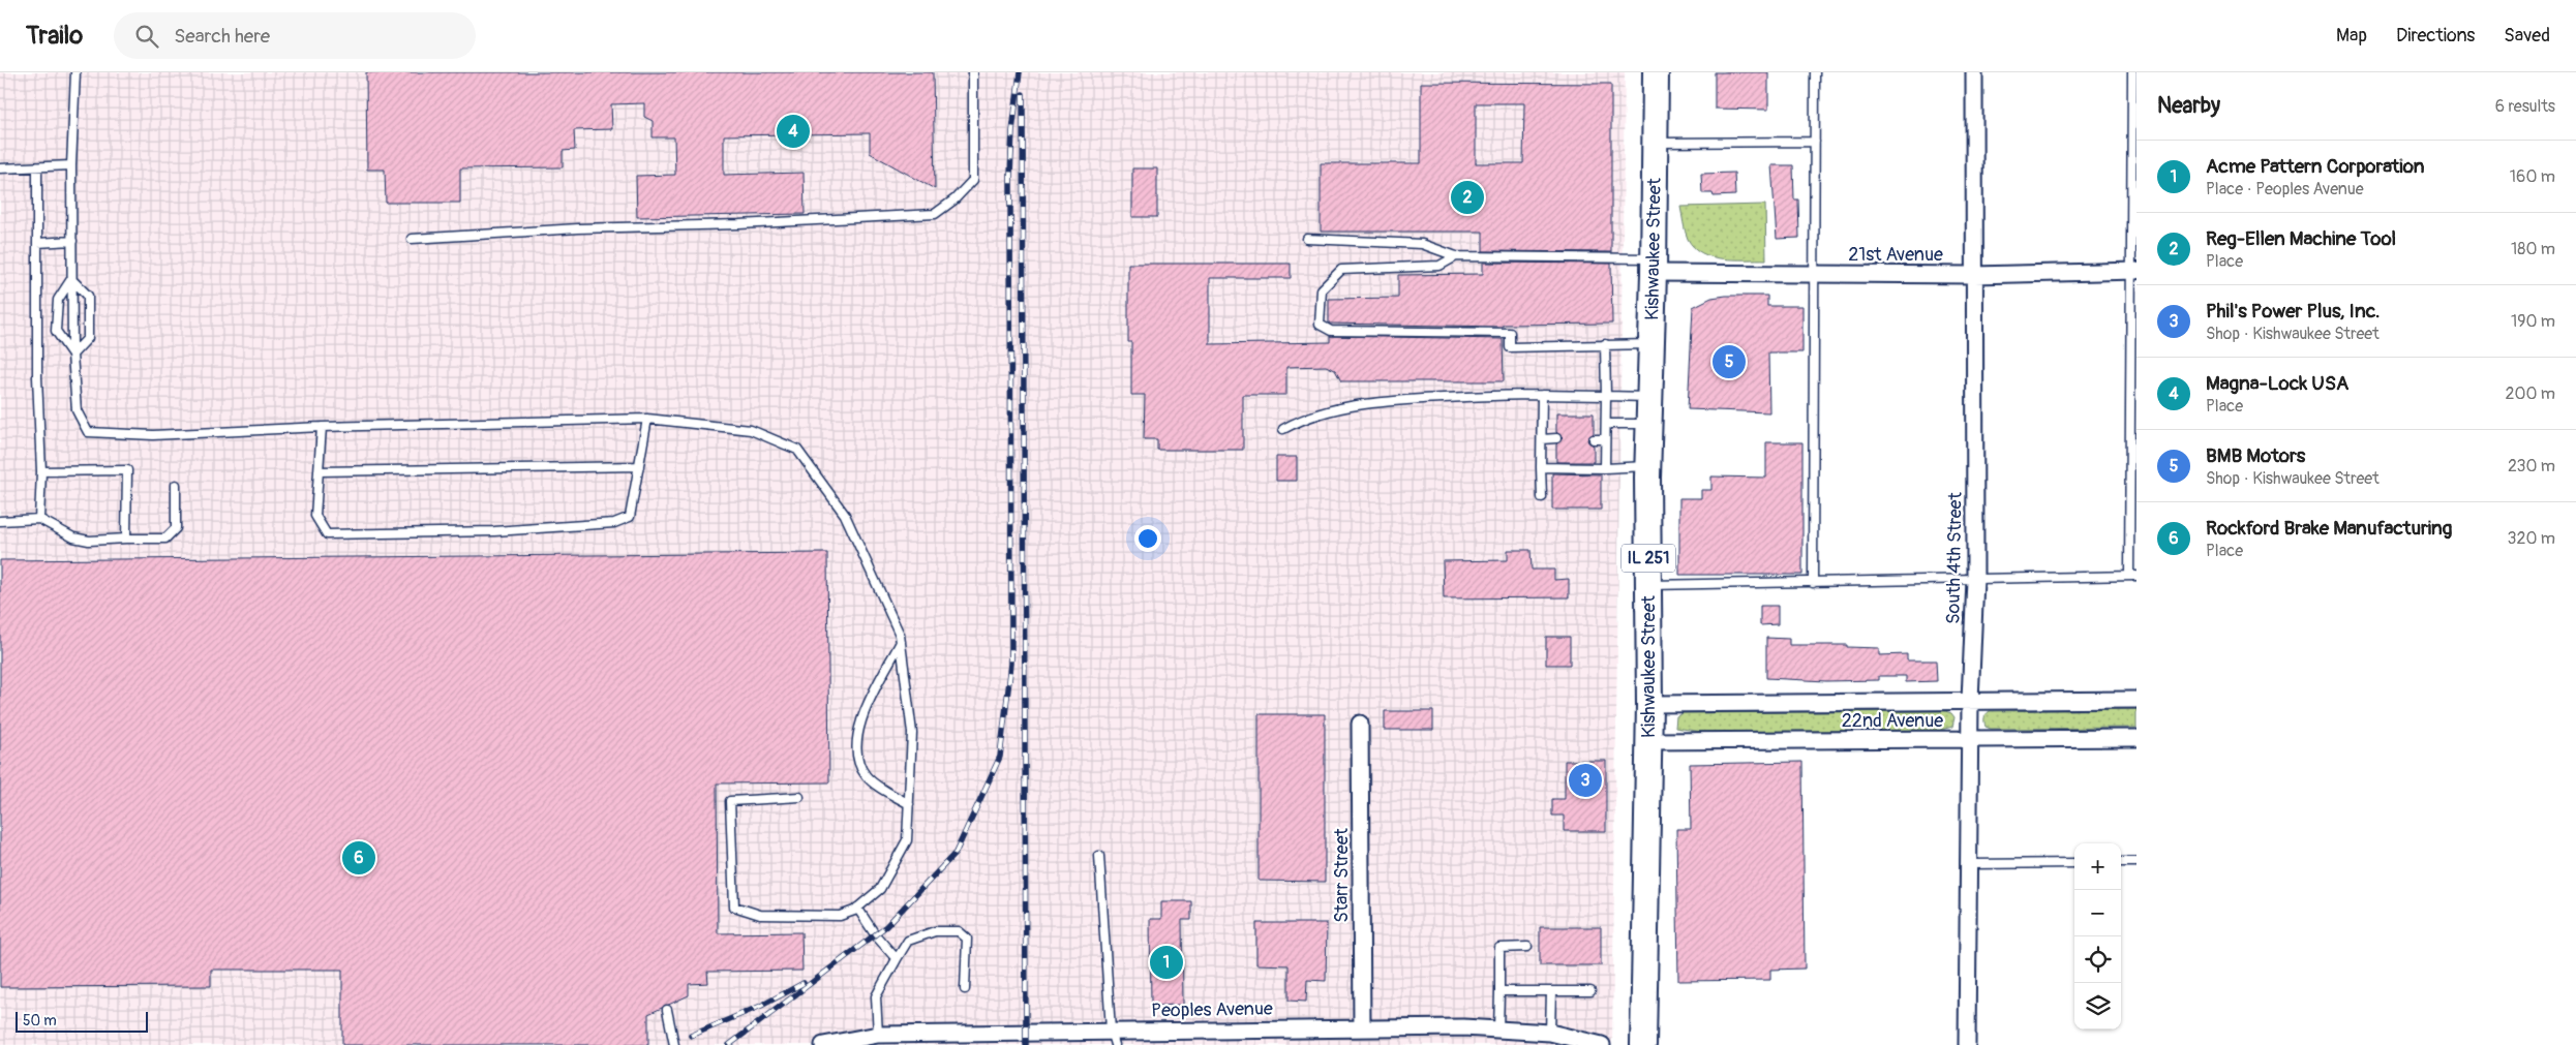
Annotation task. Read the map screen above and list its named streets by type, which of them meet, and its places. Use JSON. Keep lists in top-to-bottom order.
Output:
{
  "streets": {
    "main road": ["Kishwaukee Street", "IL 251"],
    "street": [
      "21st Avenue",
      "South 4th Street",
      "22nd Avenue",
      "Starr Street",
      "Peoples Avenue"
    ]
  },
  "crossings": [
    ["Kishwaukee Street", "21st Avenue"],
    ["Kishwaukee Street", "22nd Avenue"],
    ["21st Avenue", "South 4th Street"],
    ["South 4th Street", "22nd Avenue"],
    ["Starr Street", "Peoples Avenue"]
  ],
  "scale_bar": "50 m",
  "page": {
    "header": "Trailo",
    "search": "Search here",
    "nav": ["Map", "Directions", "Saved"],
    "heading": ["Nearby", "6 results"],
    "pins": [
      "4",
      "2",
      "5",
      "3",
      "6",
      "1"
    ],
    "list": [
      {
        "mark": "1",
        "name": "Acme Pattern Corporation",
        "note": "Place · Peoples Avenue",
        "value": "160 m"
      },
      {
        "mark": "2",
        "name": "Reg-Ellen Machine Tool",
        "note": "Place",
        "value": "180 m"
      },
      {
        "mark": "3",
        "name": "Phil's Power Plus, Inc.",
        "note": "Shop · Kishwaukee Street",
        "value": "190 m"
      },
      {
        "mark": "4",
        "name": "Magna-Lock USA",
        "note": "Place",
        "value": "200 m"
      },
      {
        "mark": "5",
        "name": "BMB Motors",
        "note": "Shop · Kishwaukee Street",
        "value": "230 m"
      },
      {
        "mark": "6",
        "name": "Rockford Brake Manufacturing",
        "note": "Place",
        "value": "320 m"
      }
    ],
    "map_buttons": ["+", "−"],
    "scale": "50 m"
  }
}
